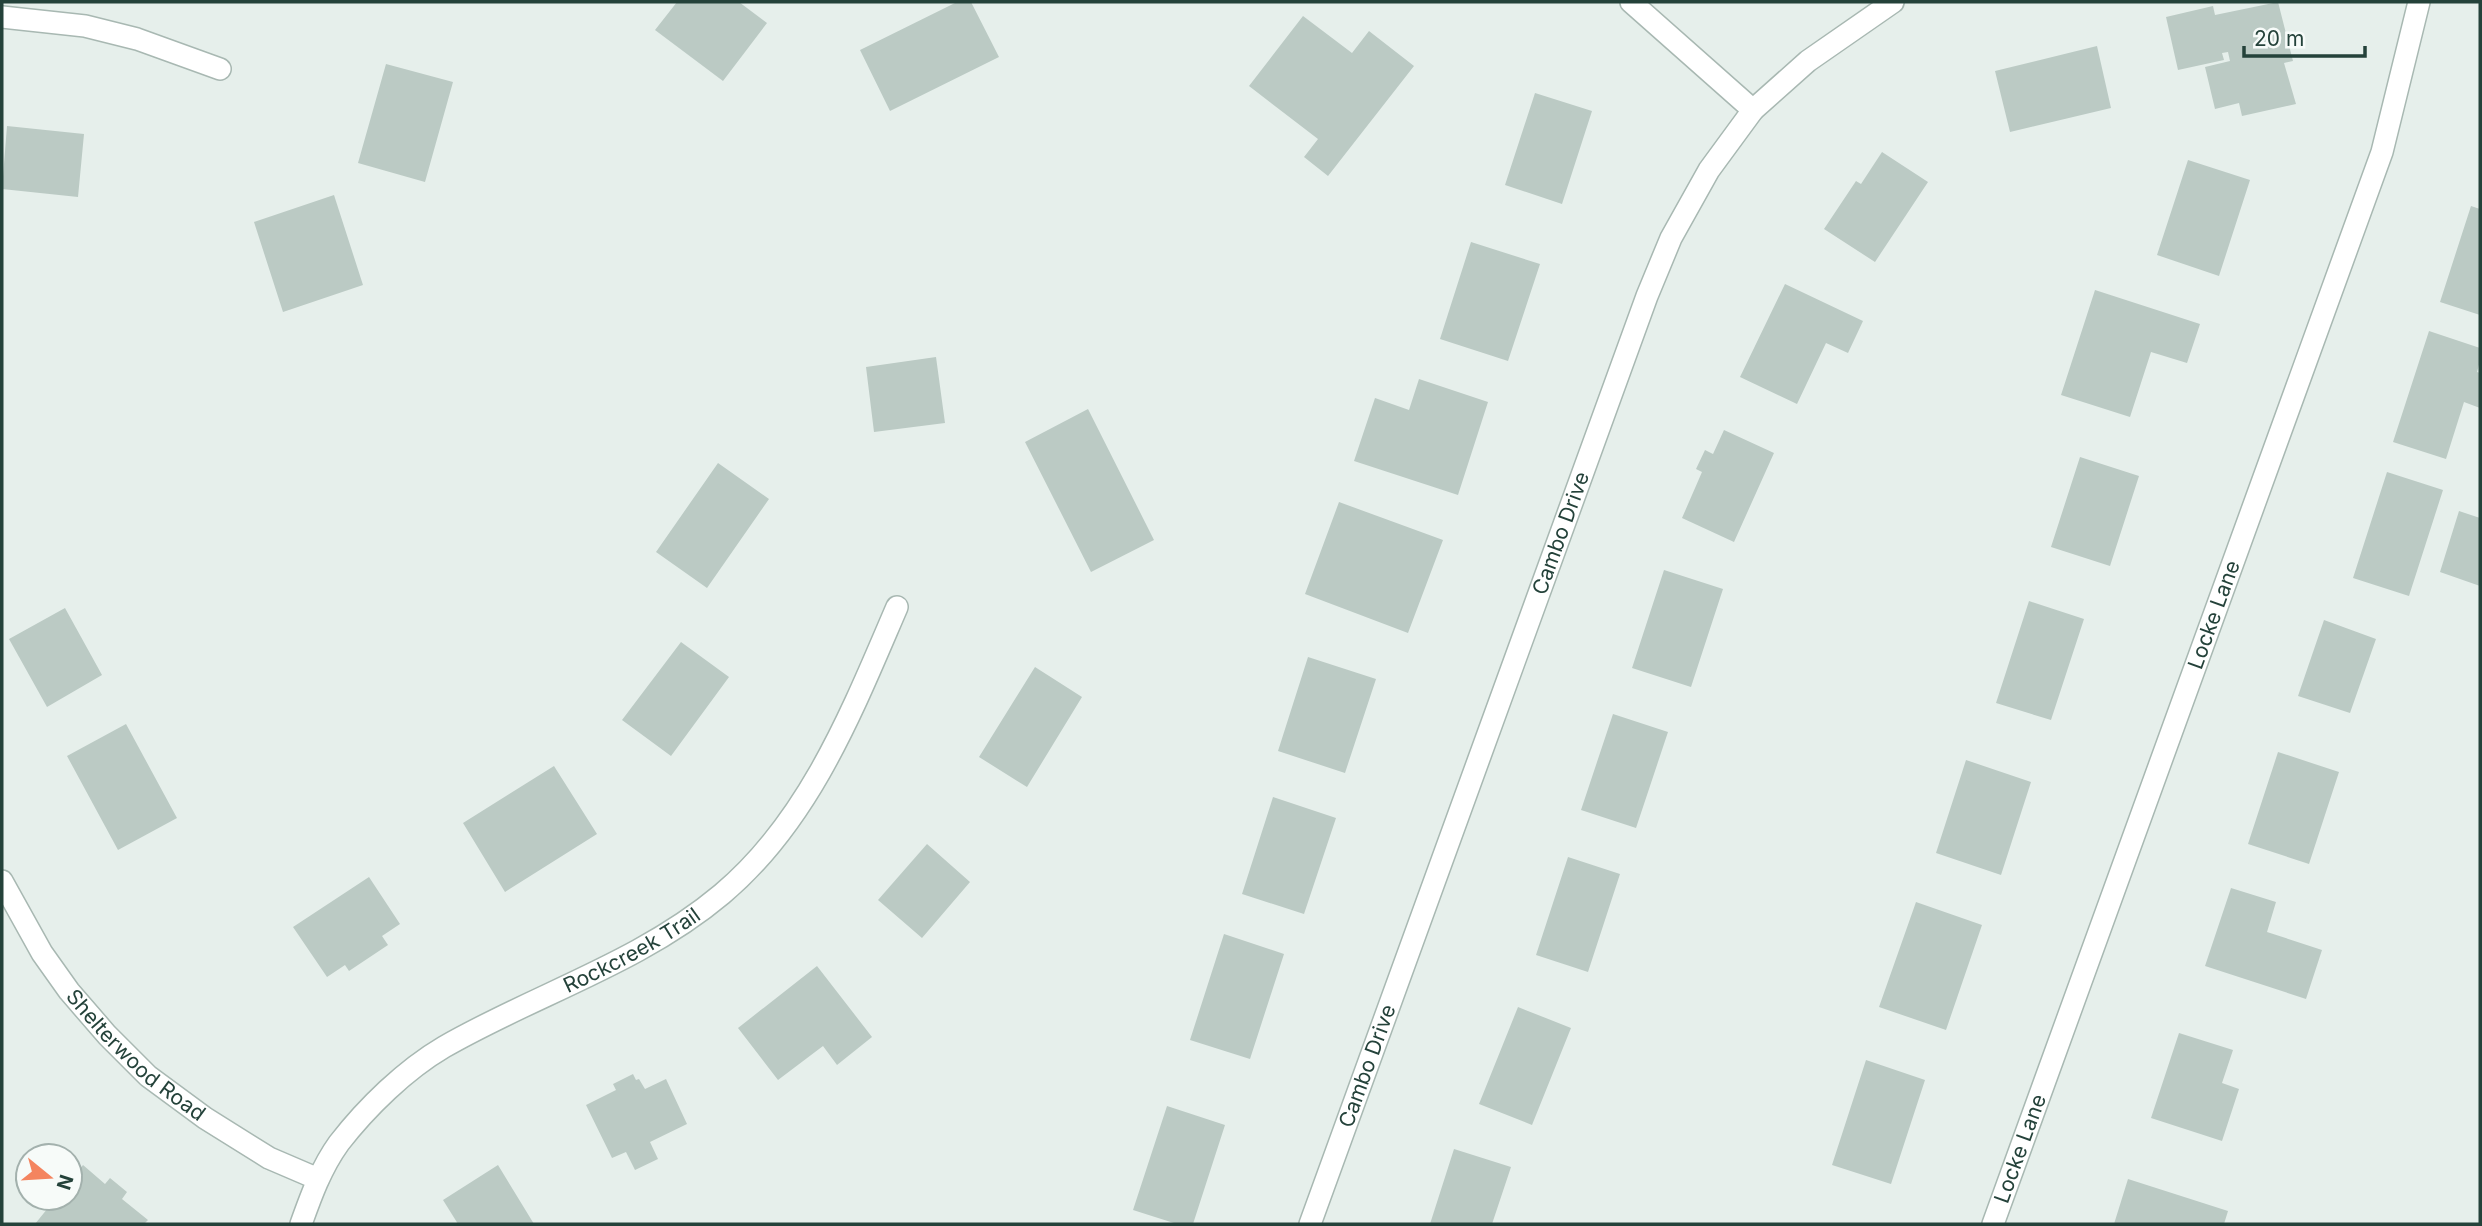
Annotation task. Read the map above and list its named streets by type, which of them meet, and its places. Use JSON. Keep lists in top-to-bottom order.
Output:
{
  "streets": {
    "street": [
      "Cambo Drive",
      "Locke Lane",
      "Rockcreek Trail",
      "Shelterwood Road"
    ]
  },
  "crossings": [
    ["Rockcreek Trail", "Shelterwood Road"]
  ],
  "scale_bar": "20 m",
  "north": "right"
}
